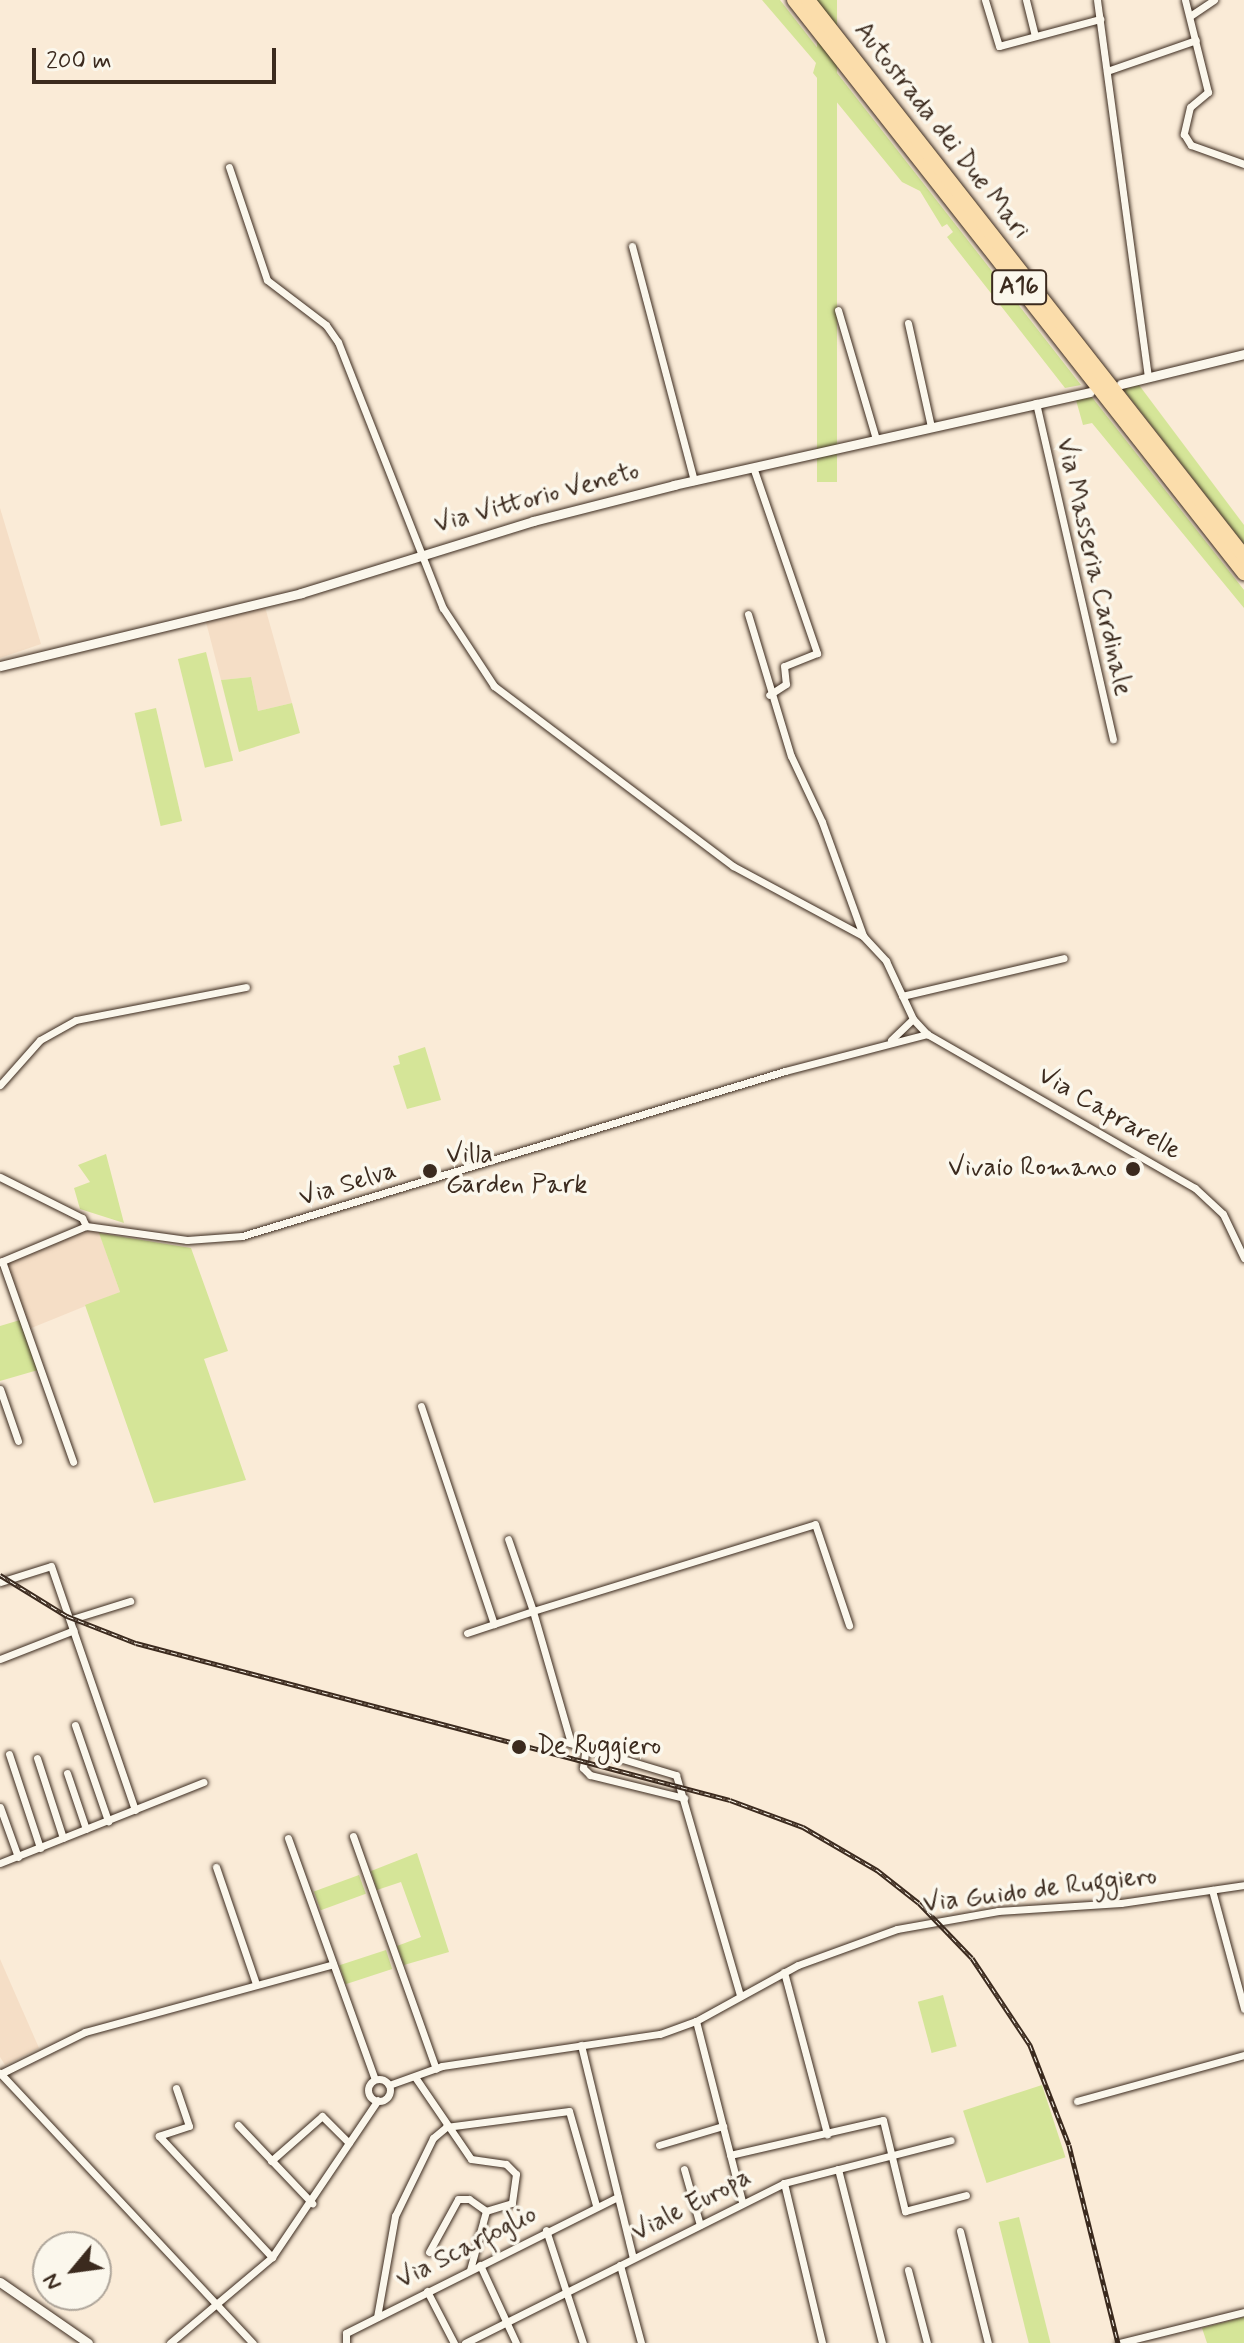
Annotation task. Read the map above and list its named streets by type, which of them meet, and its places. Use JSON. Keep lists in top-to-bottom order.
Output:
{
  "streets": {
    "highway": ["Autostrada dei Due Mari", "A16"],
    "street": [
      "Via Vittorio Veneto",
      "Via Masseria Cardinale",
      "Via Caprarelle",
      "Via Selva",
      "Via Guido de Ruggiero",
      "Viale Europa",
      "Via Scarfoglio"
    ]
  },
  "crossings": [
    ["Via Vittorio Veneto", "Via Masseria Cardinale"],
    ["Via Caprarelle", "Via Selva"]
  ],
  "places": ["Vivaio Romano", "Villa Garden Park", "De Ruggiero"],
  "scale_bar": "200 m",
  "north": "bottom left"
}
